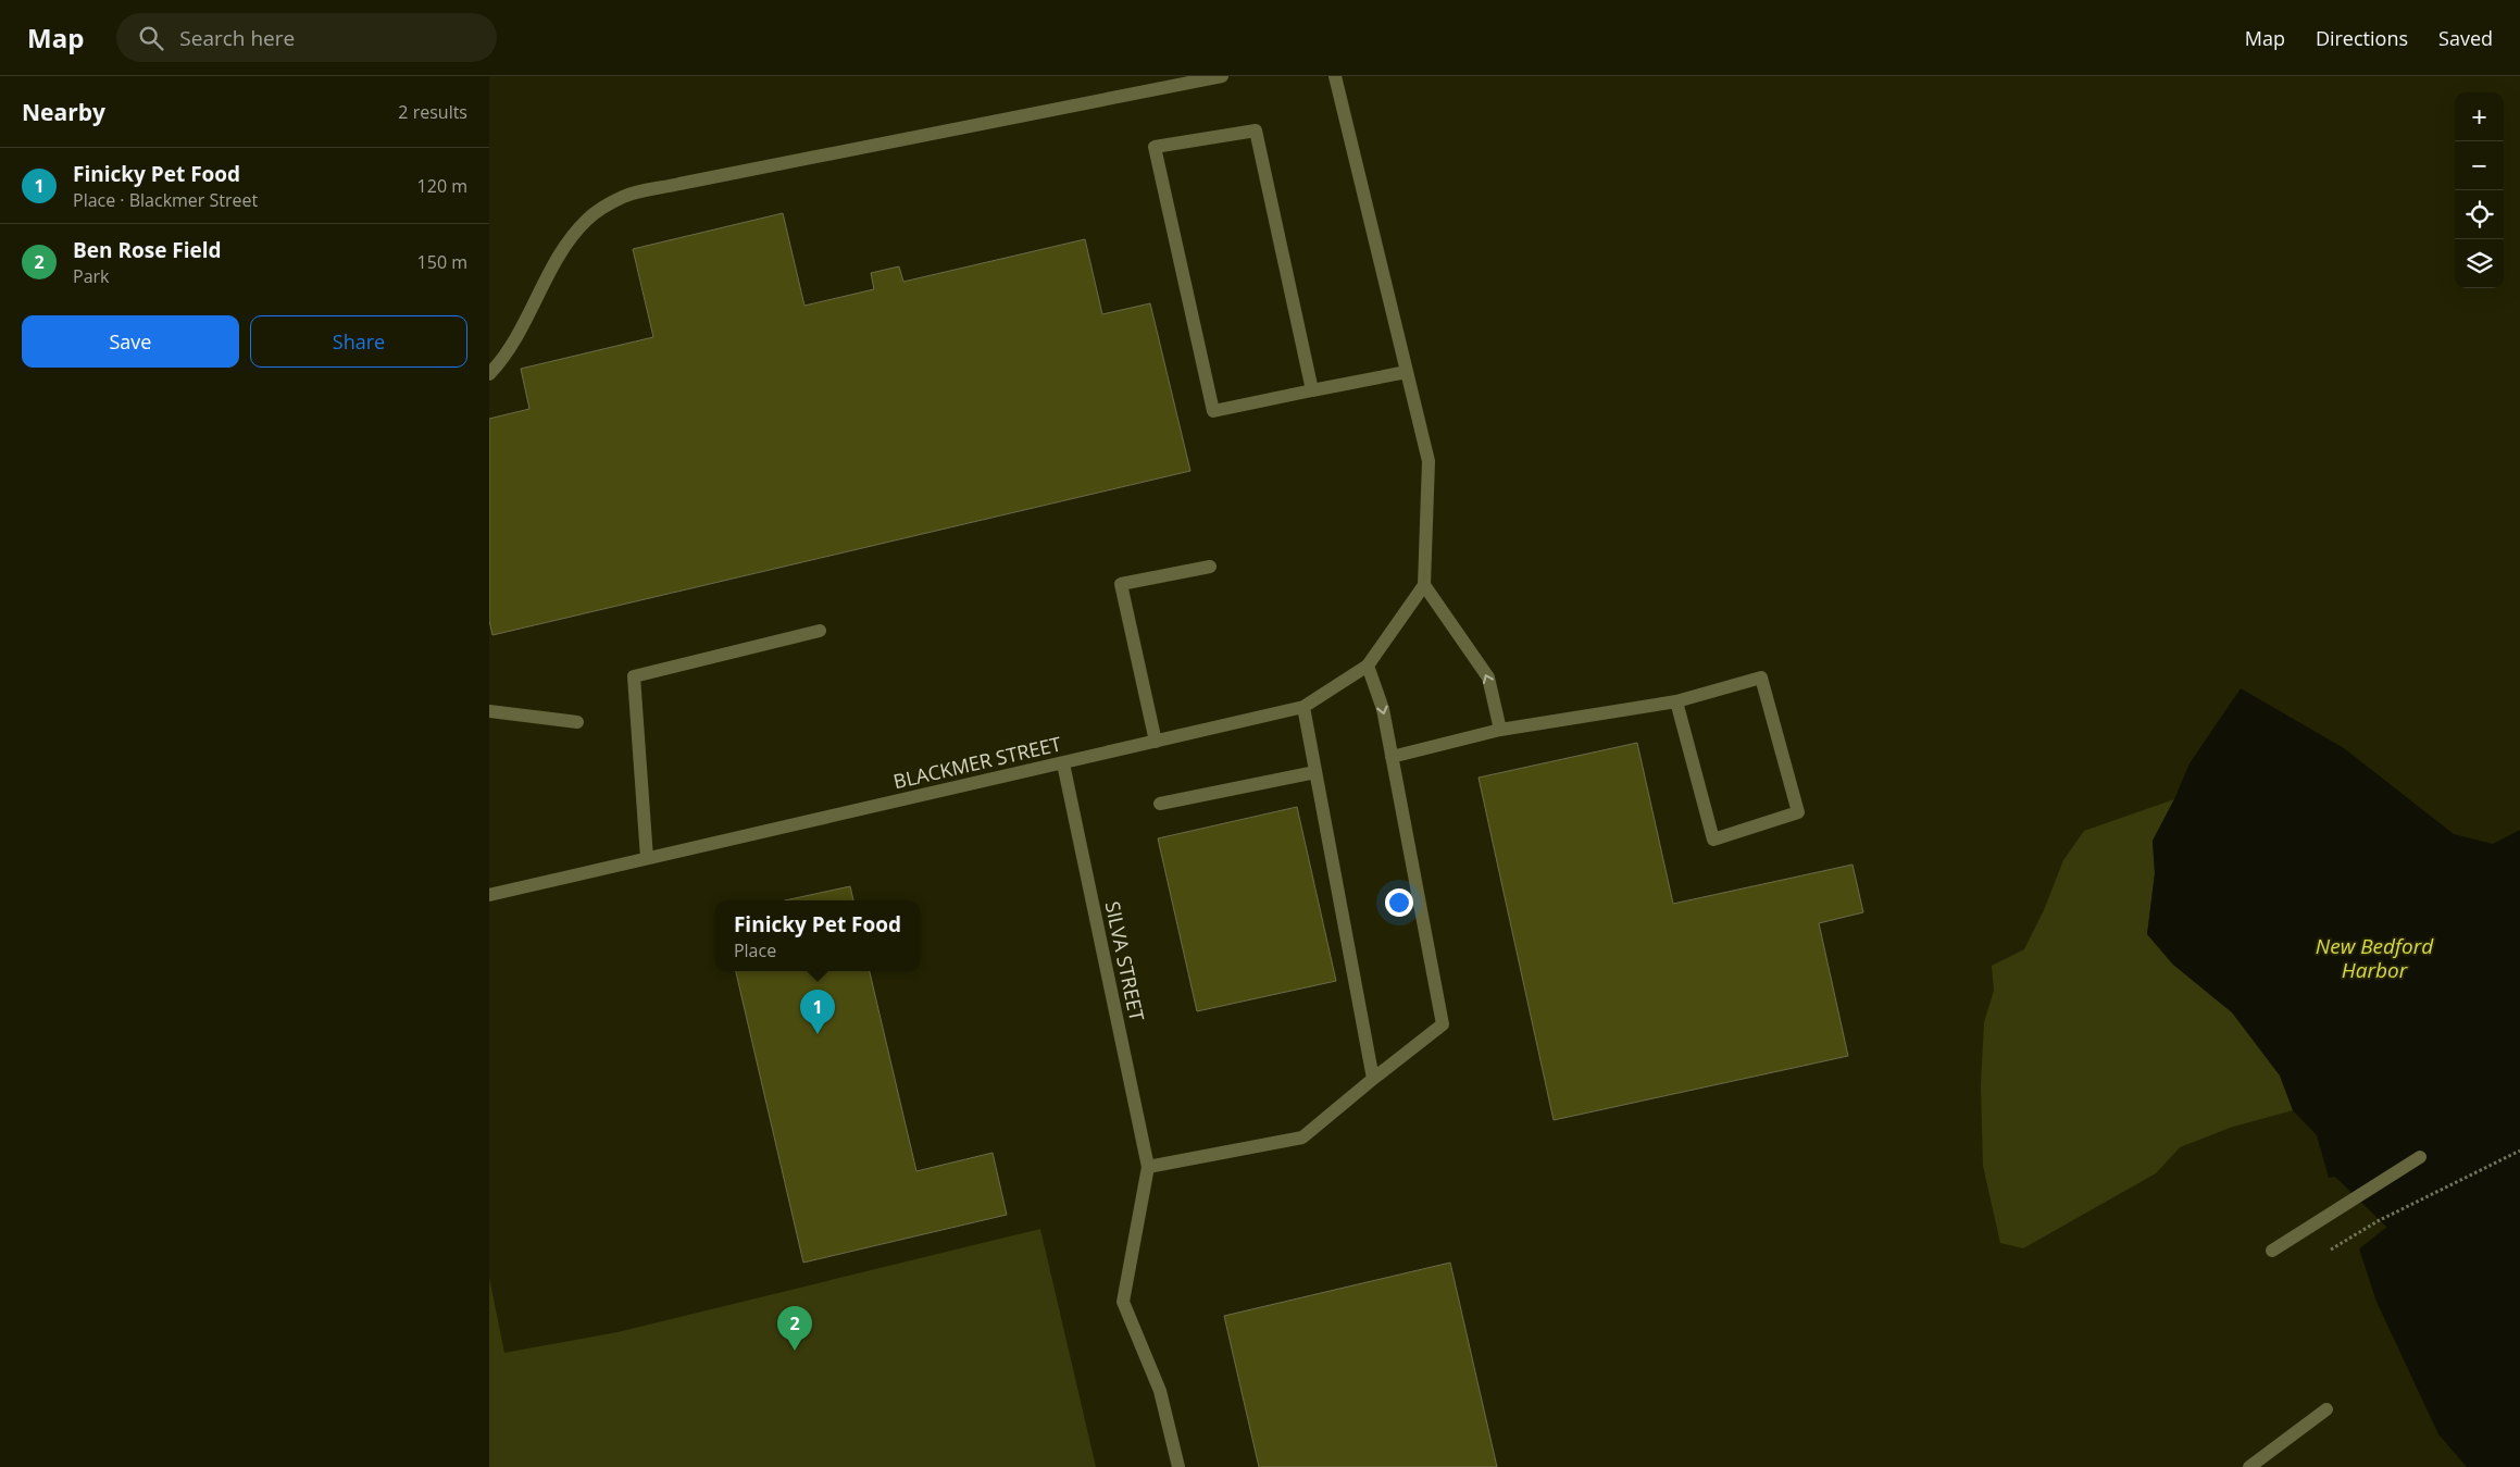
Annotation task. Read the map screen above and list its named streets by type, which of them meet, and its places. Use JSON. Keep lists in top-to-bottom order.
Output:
{
  "streets": {
    "street": ["BLACKMER STREET", "SILVA STREET"]
  },
  "crossings": [
    ["BLACKMER STREET", "SILVA STREET"]
  ],
  "water": ["New Bedford Harbor"],
  "page": {
    "header": "Map",
    "search": "Search here",
    "nav": ["Map", "Directions", "Saved"],
    "heading": ["Nearby", "2 results"],
    "map_buttons": ["+", "−"],
    "list": [
      {
        "mark": "1",
        "name": "Finicky Pet Food",
        "note": "Place · Blackmer Street",
        "value": "120 m"
      },
      {
        "mark": "2",
        "name": "Ben Rose Field",
        "note": "Park",
        "value": "150 m"
      }
    ],
    "buttons": ["Save", "Share"],
    "popup": ["Finicky Pet Food", "Place"],
    "pins": ["1", "2"]
  }
}
